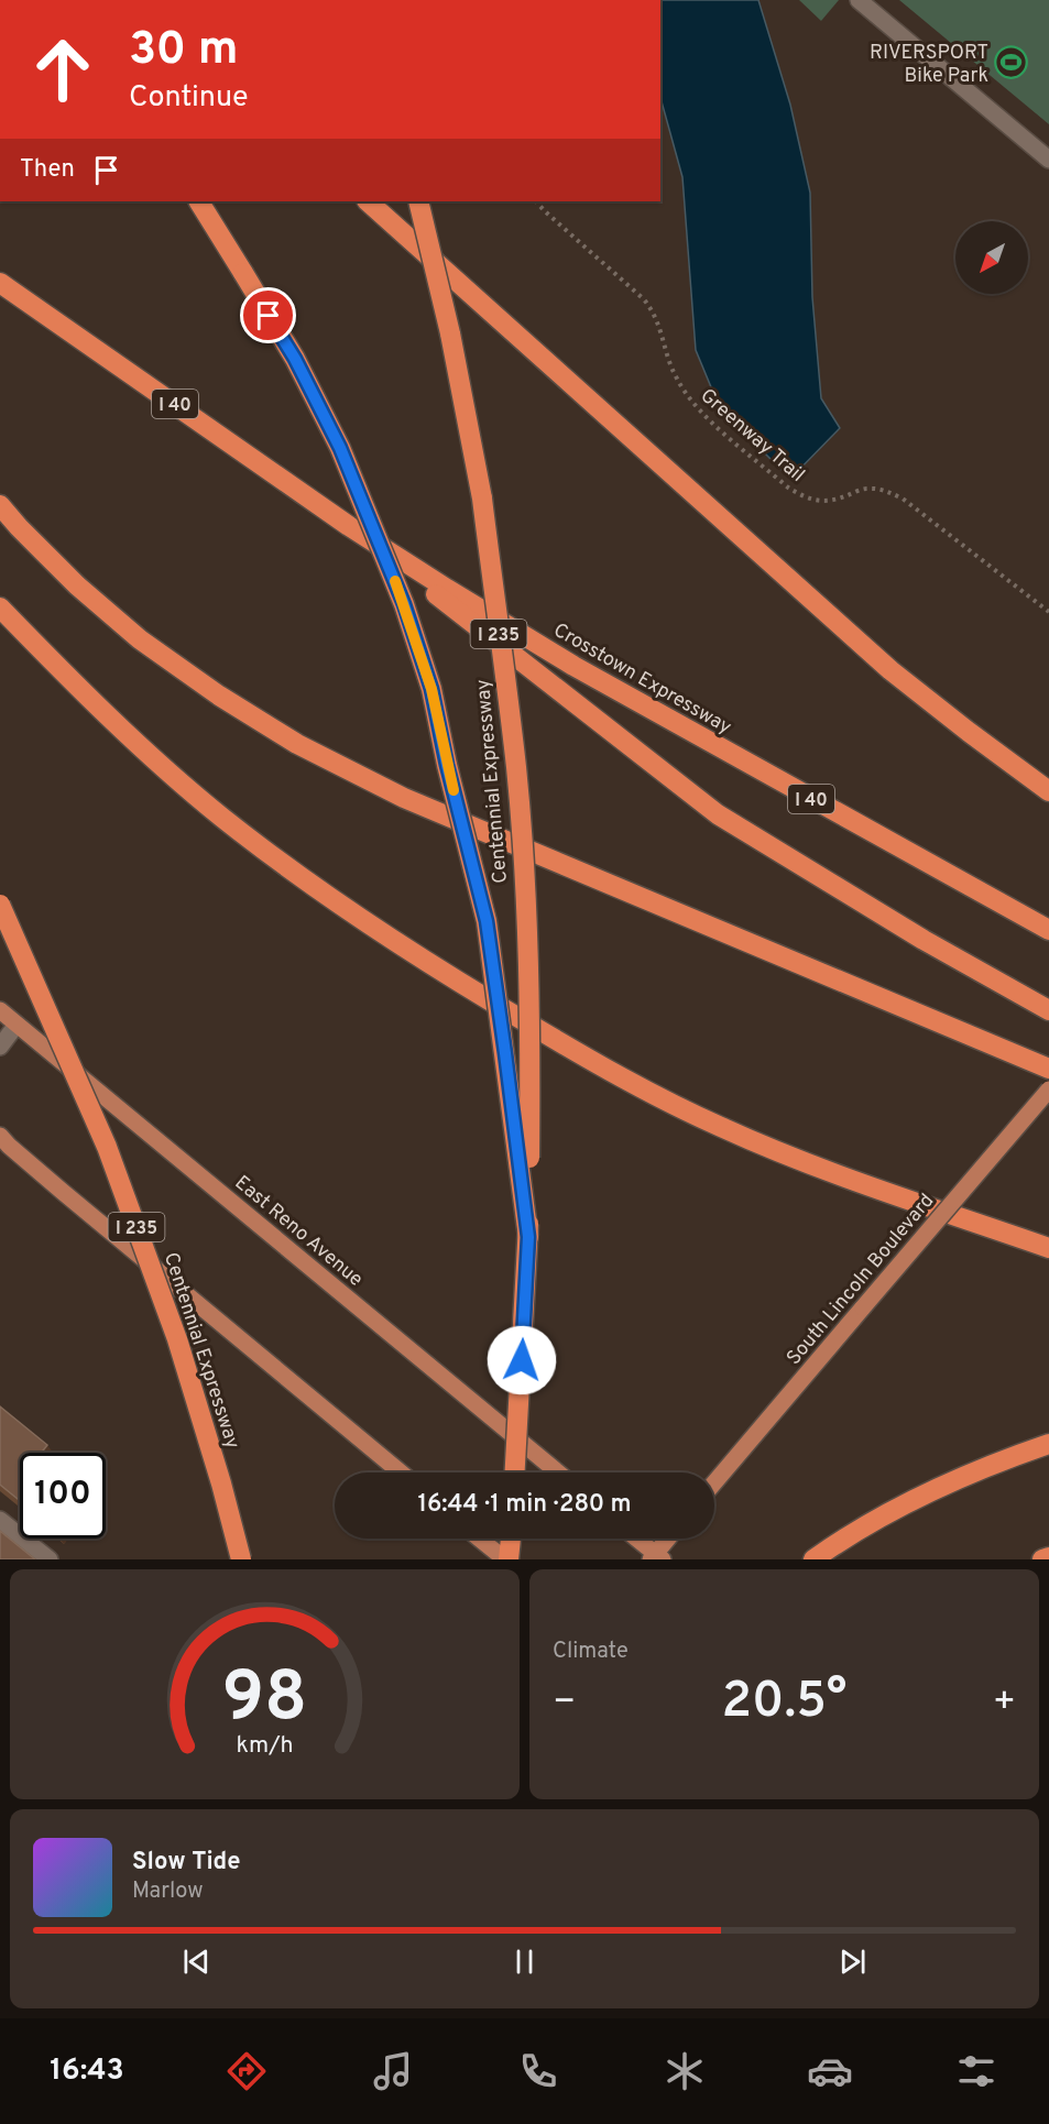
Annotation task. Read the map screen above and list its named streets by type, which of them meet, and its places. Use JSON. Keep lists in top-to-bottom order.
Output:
{
  "streets": {
    "highway": [
      "I 40",
      "I 235",
      "Crosstown Expressway",
      "Centennial Expressway"
    ],
    "main road": ["East Reno Avenue", "South Lincoln Boulevard"],
    "path": ["Greenway Trail"]
  },
  "places": {
    "sports": ["RIVERSPORT Bike Park"]
  },
  "north": "bottom left",
  "page": {
    "turn": ["30 m", "Continue"],
    "then": "Then",
    "limit": "100",
    "trip": "16:44 · 1 min · 280 m",
    "tile": "Climate",
    "heat": ["−", "20.5°", "+"],
    "song": ["Slow Tide", "Marlow"],
    "tabs": "16:43",
    "gauge": ["98", "km/h"]
  }
}
